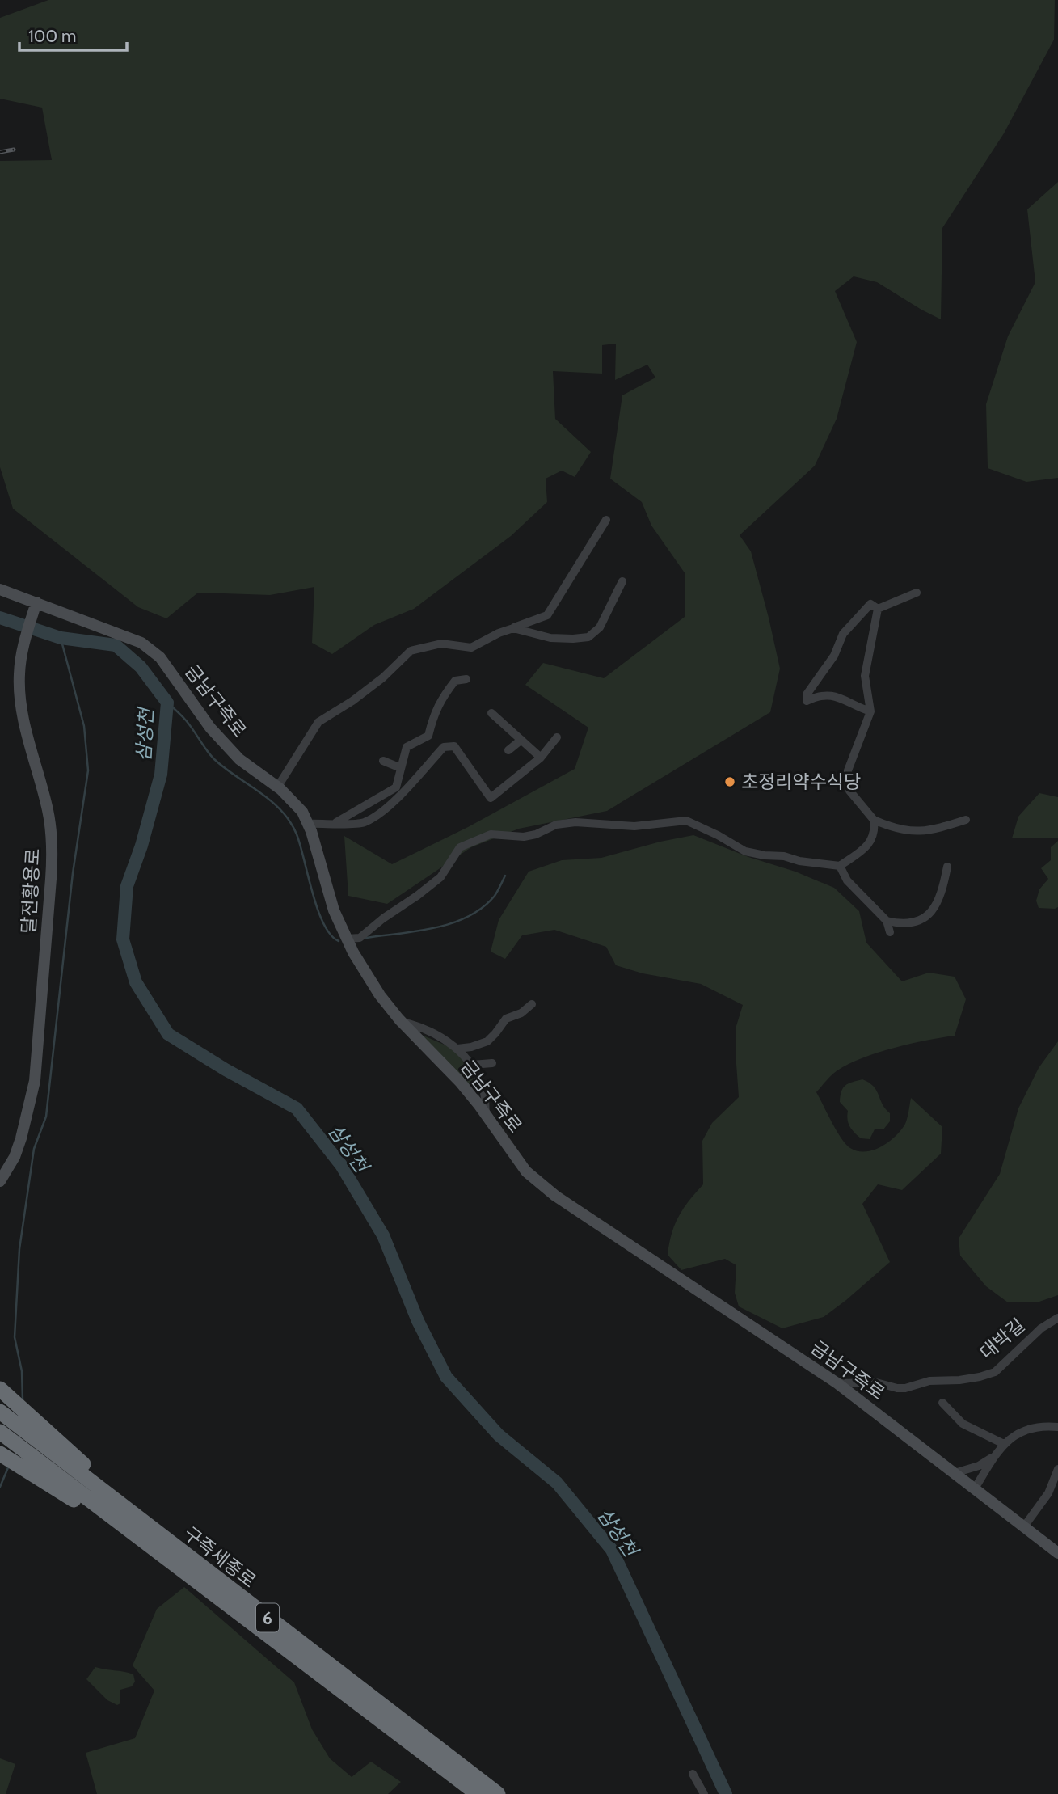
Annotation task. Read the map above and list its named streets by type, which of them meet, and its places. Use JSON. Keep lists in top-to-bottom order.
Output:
{
  "streets": {
    "highway": ["구즉세종로", "6"],
    "main road": ["금남구즉로", "달전황용로"],
    "street": ["대박길"]
  },
  "crossings": [
    ["금남구즉로", "달전황용로"],
    ["금남구즉로", "대박길"]
  ],
  "water": ["삼성천"],
  "places": ["초정리약수식당"],
  "scale_bar": "100 m"
}
